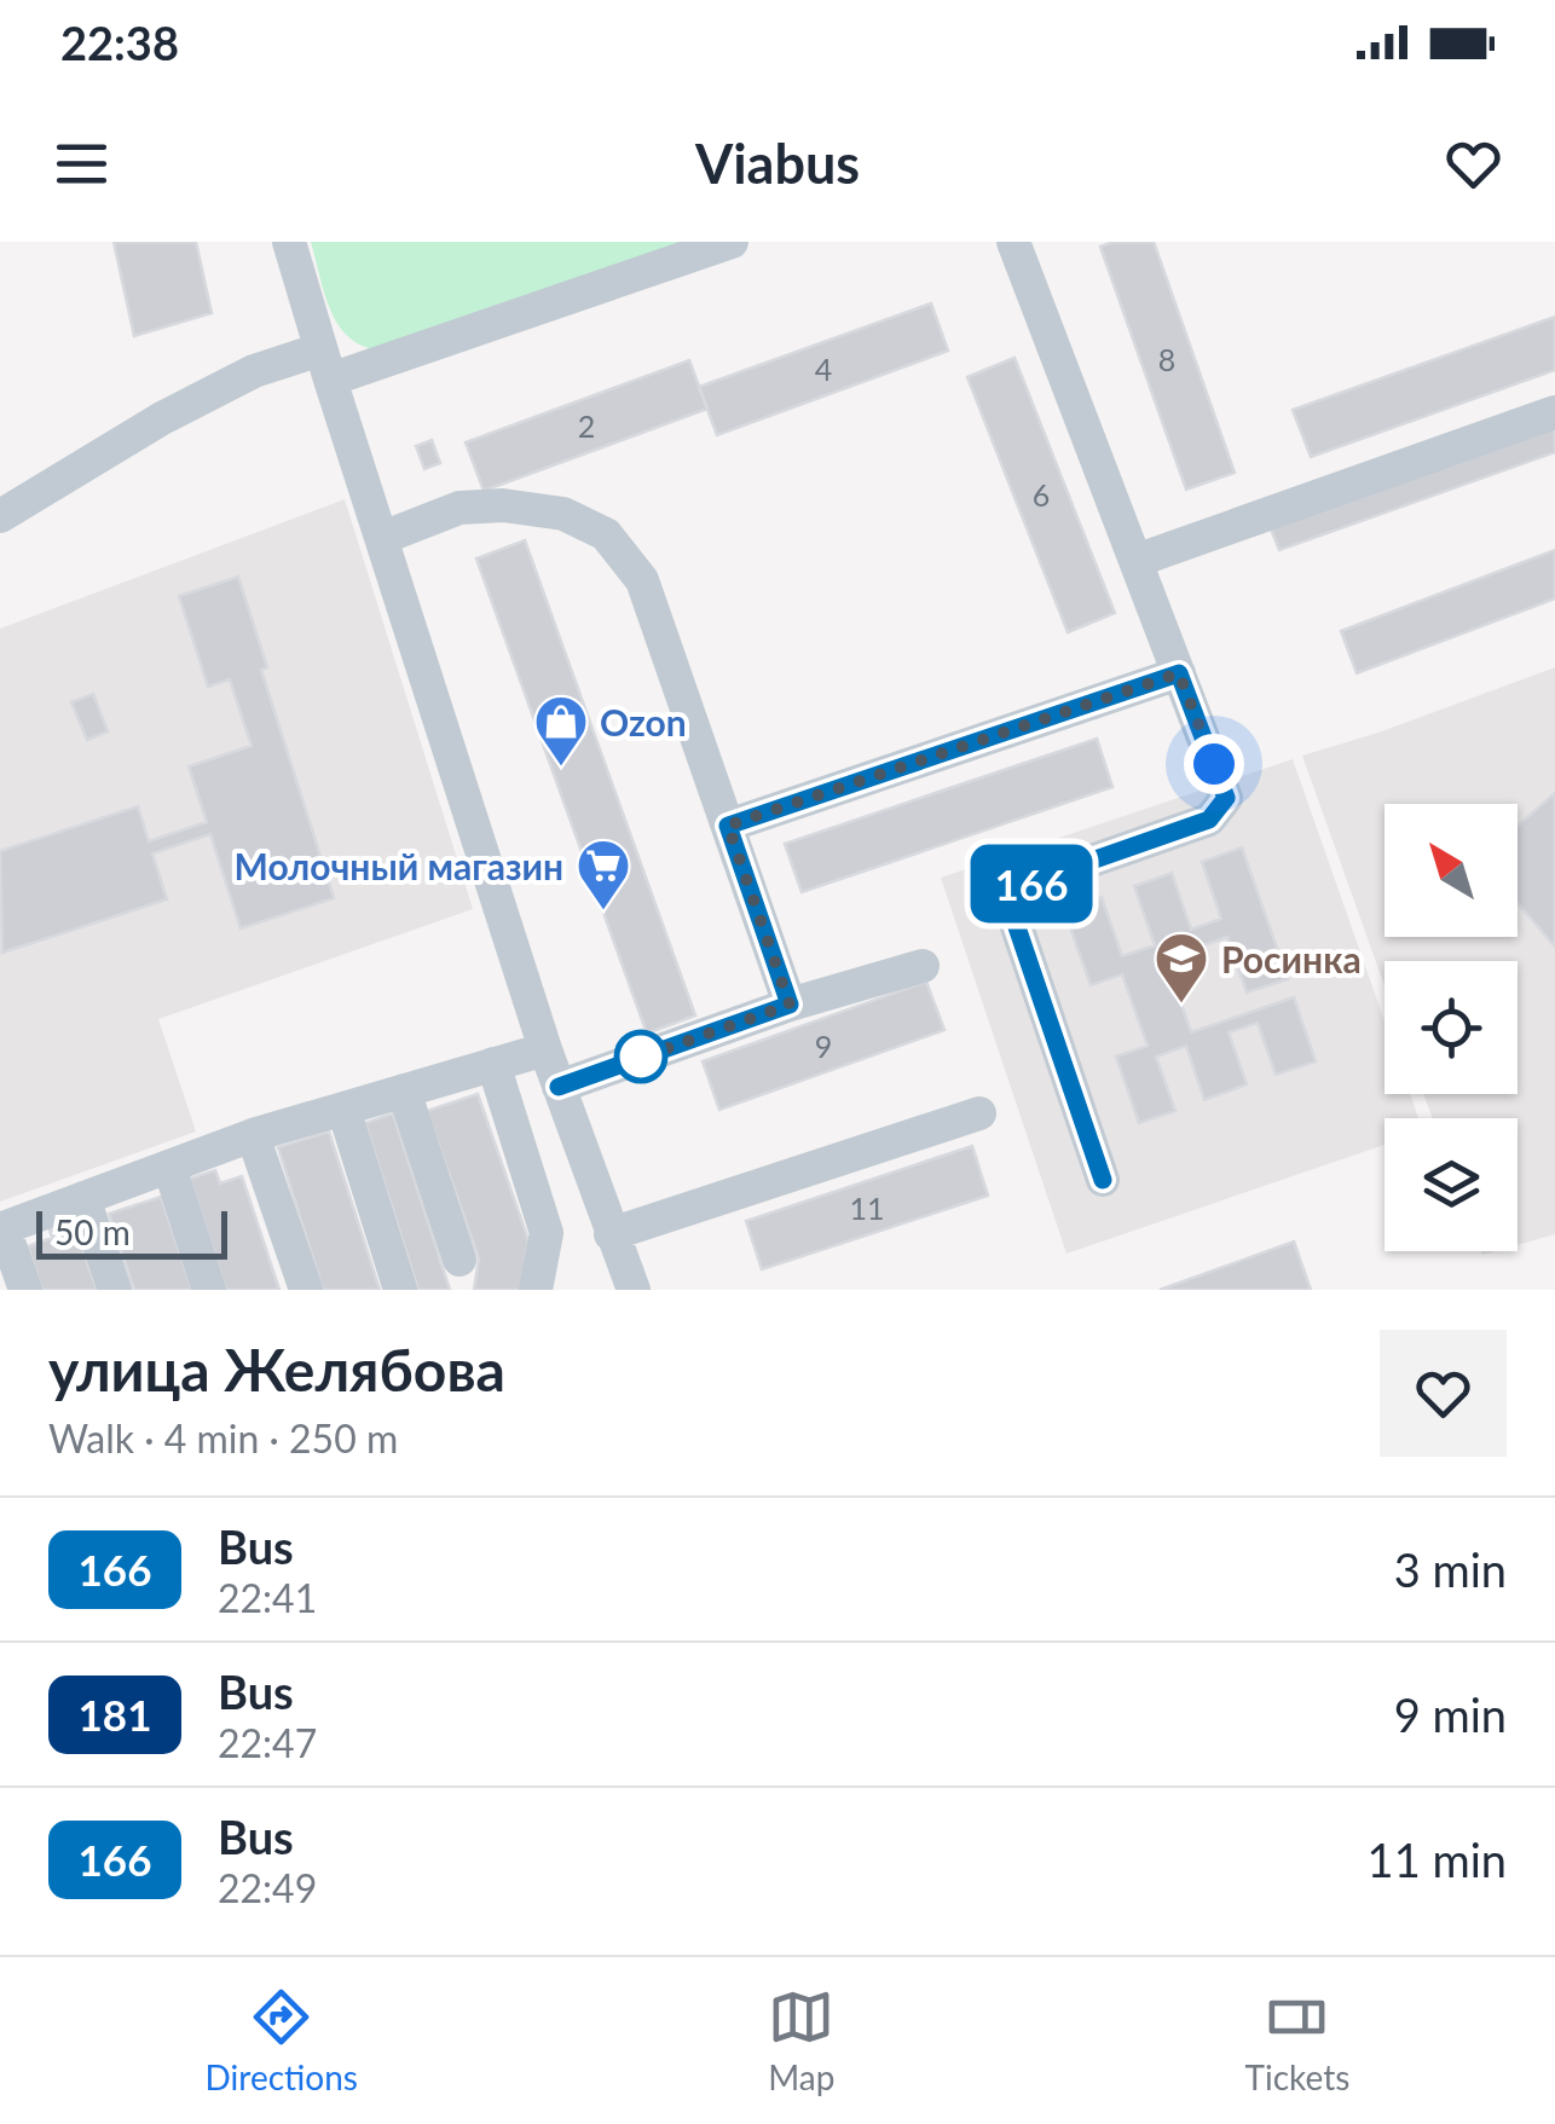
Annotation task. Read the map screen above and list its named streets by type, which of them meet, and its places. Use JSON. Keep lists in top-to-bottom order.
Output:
{
  "places": {
    "shop": ["Ozon"],
    "supermarket": ["Молочный магазин"],
    "school or university": ["Росинка"]
  },
  "lines": ["bus line 166"],
  "house_numbers": [
    "8",
    "4",
    "2",
    "6",
    "9",
    "11"
  ],
  "scale_bar": "50 m",
  "north": "top left",
  "page": {
    "status": "22:38",
    "header": "Viabus",
    "on_map": "166",
    "scale": "50 m",
    "heading": ["улица Желябова", "Walk · 4 min · 250 m"],
    "list": [
      {
        "mark": "166",
        "name": "Bus",
        "note": "22:41",
        "value": "3 min"
      },
      {
        "mark": "181",
        "name": "Bus",
        "note": "22:47",
        "value": "9 min"
      },
      {
        "mark": "166",
        "name": "Bus",
        "note": "22:49",
        "value": "11 min"
      }
    ],
    "tabs": ["Directions", "Map", "Tickets"]
  }
}
